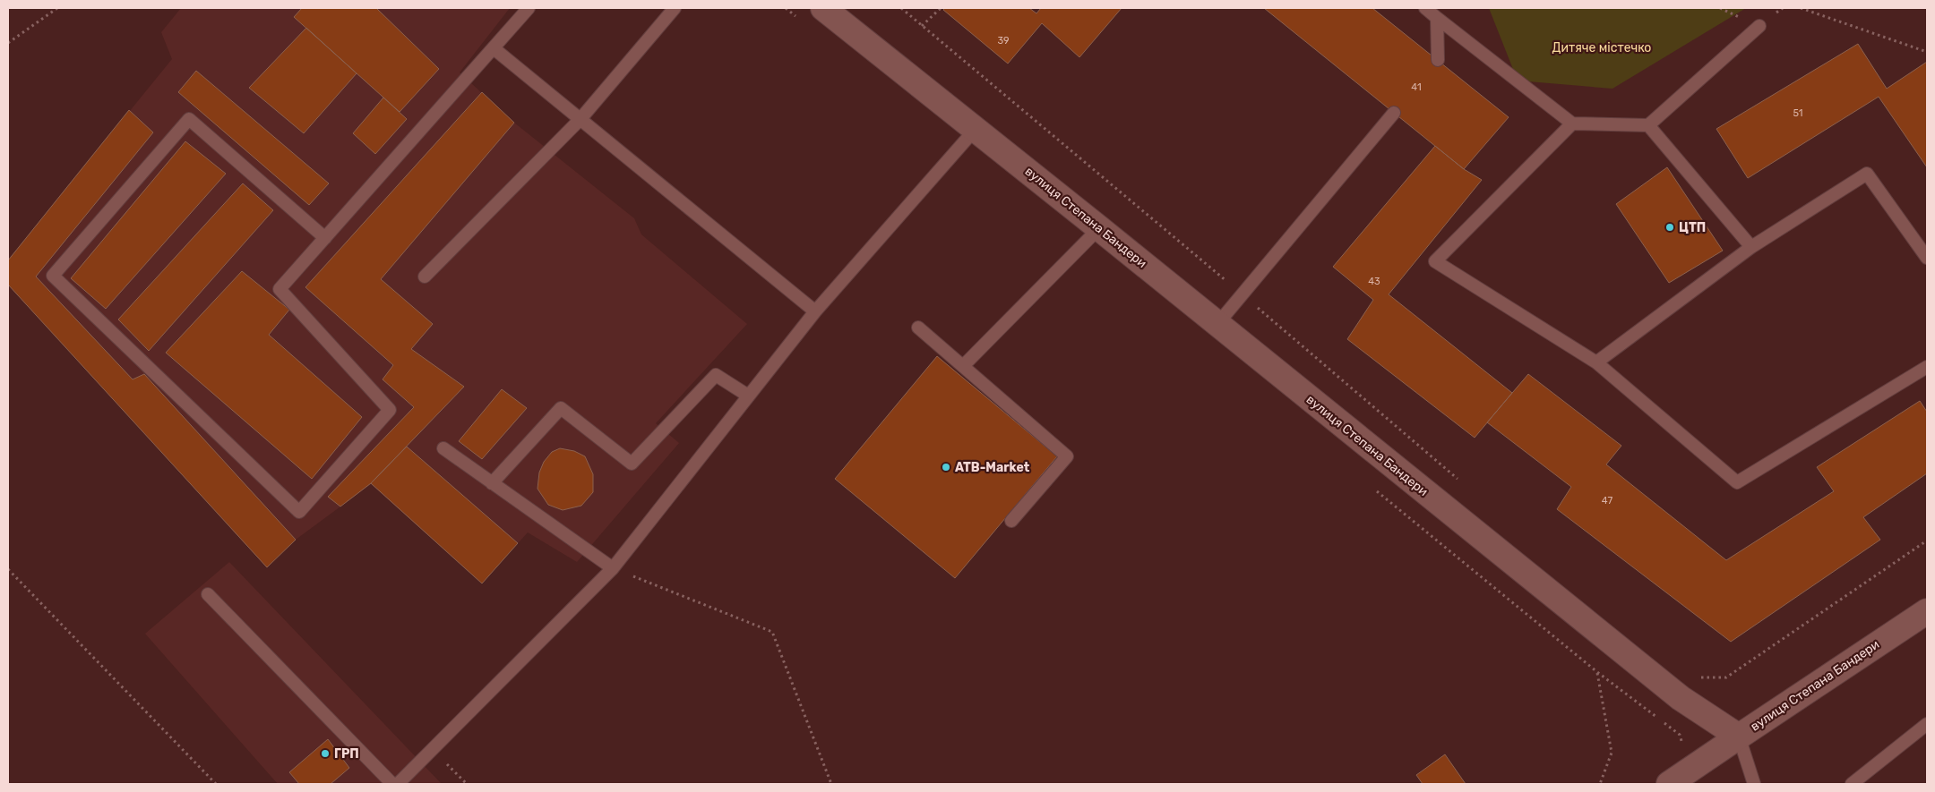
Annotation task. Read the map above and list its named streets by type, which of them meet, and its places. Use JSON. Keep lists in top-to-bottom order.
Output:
{
  "streets": {
    "street": ["вулиця Степана Бандери"]
  },
  "parks": ["Дитяче містечко"],
  "places": ["ЦТП", "ATB-Market", "ГРП"],
  "house_numbers": [
    "39",
    "41",
    "51",
    "43",
    "47"
  ]
}
